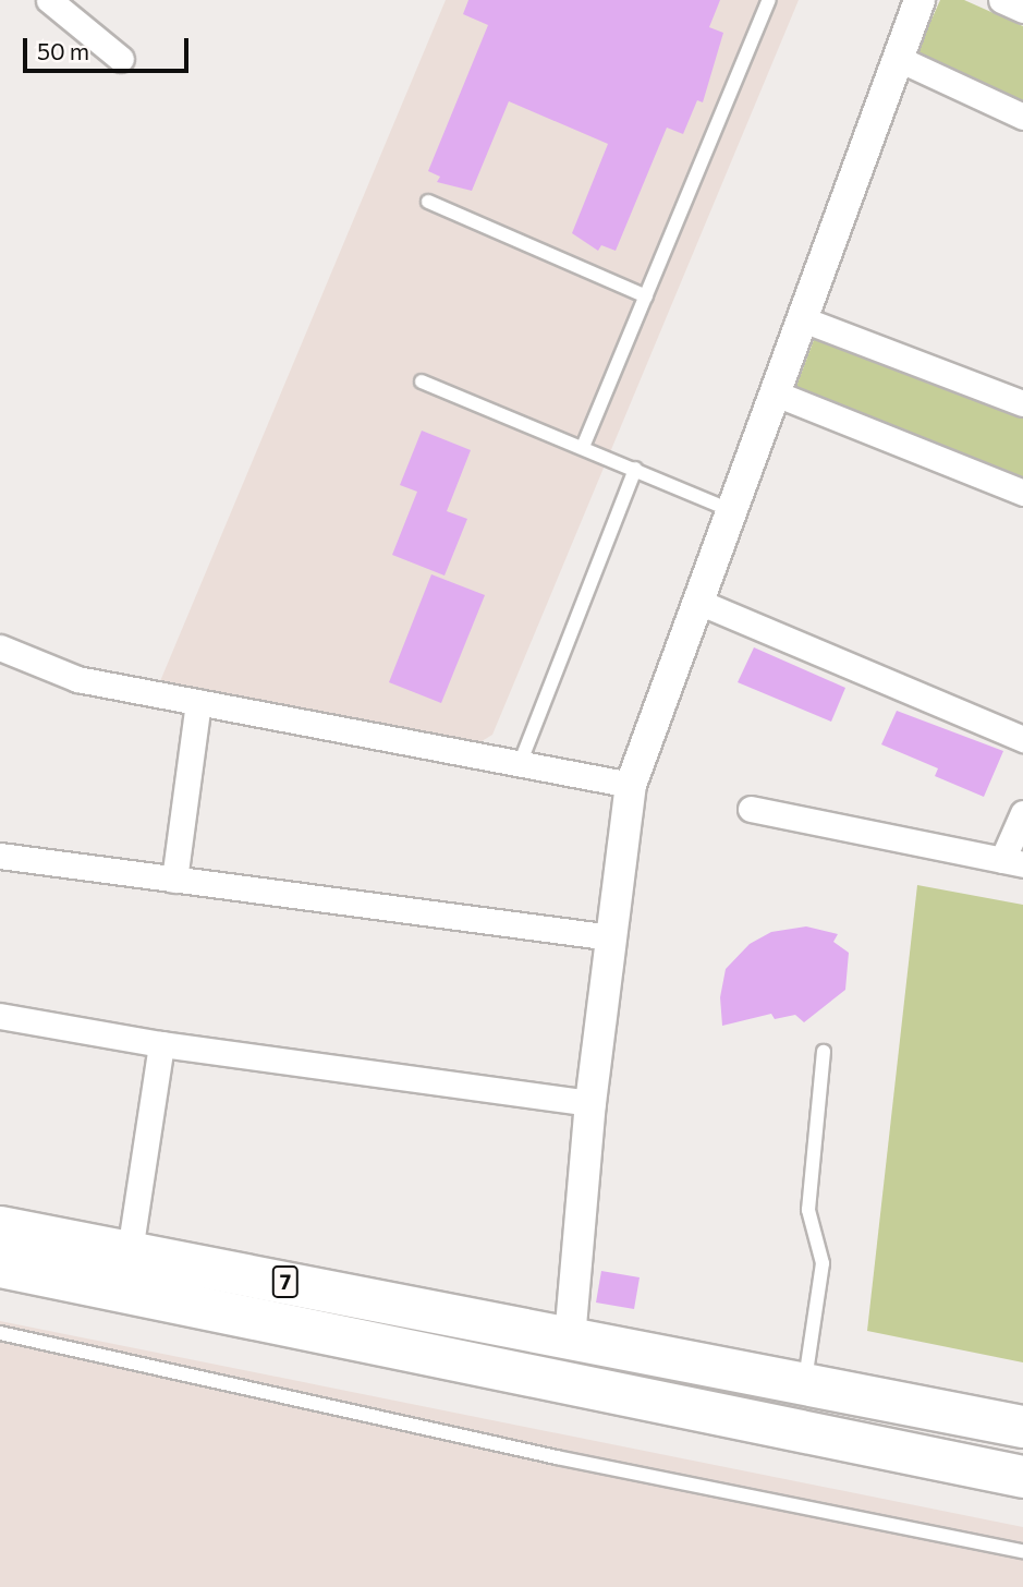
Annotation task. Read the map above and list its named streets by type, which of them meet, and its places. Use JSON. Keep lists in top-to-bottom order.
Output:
{
  "streets": {
    "highway": ["7"]
  },
  "scale_bar": "50 m"
}
